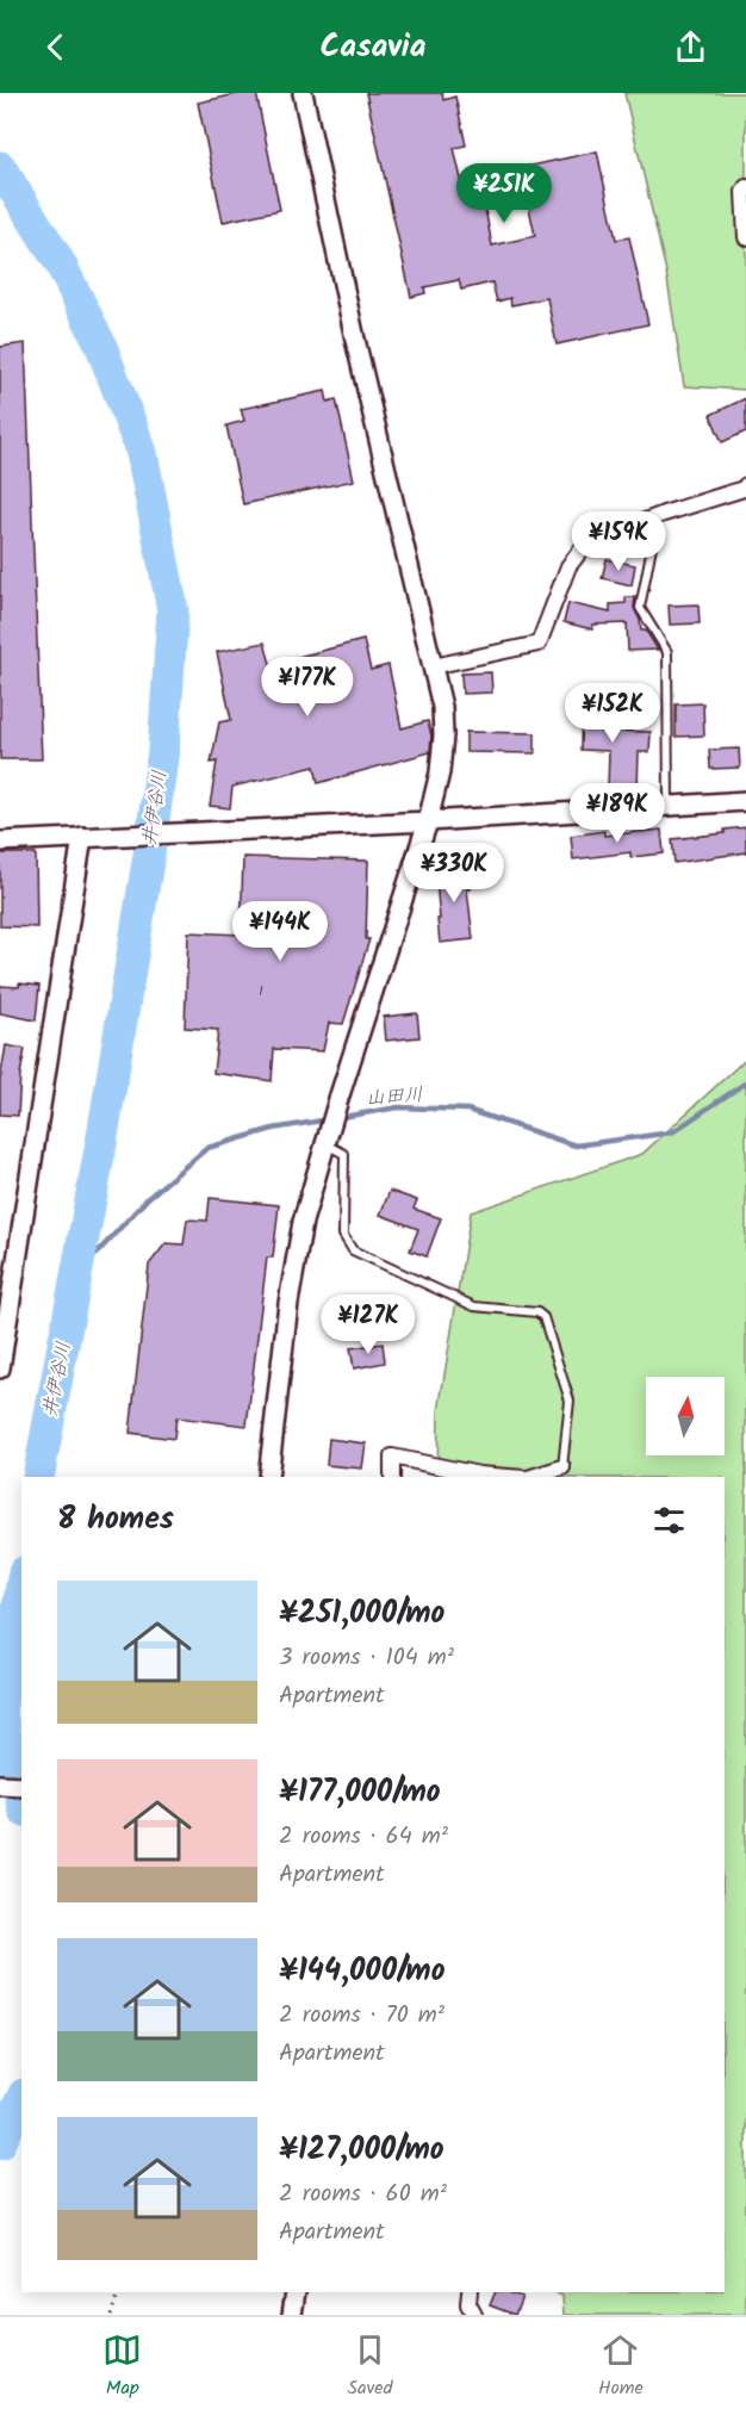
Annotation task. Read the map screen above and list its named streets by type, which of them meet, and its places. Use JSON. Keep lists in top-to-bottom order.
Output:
{
  "water": ["井伊谷川", "山田川"],
  "house_numbers": ["1"],
  "north": "top",
  "page": {
    "header": "Casavia",
    "price": [
      "¥251K",
      "¥159K",
      "¥177K",
      "¥152K",
      "¥189K",
      "¥330K",
      "¥144K",
      "¥127K"
    ],
    "heading": "8 homes",
    "list": [
      {
        "name": "¥251,000/mo",
        "note": "3 rooms · 104 m² · Apartment"
      },
      {
        "name": "¥177,000/mo",
        "note": "2 rooms · 64 m² · Apartment"
      },
      {
        "name": "¥144,000/mo",
        "note": "2 rooms · 70 m² · Apartment"
      },
      {
        "name": "¥127,000/mo",
        "note": "2 rooms · 60 m² · Apartment"
      }
    ],
    "tabs": ["Map", "Saved", "Home"]
  }
}
